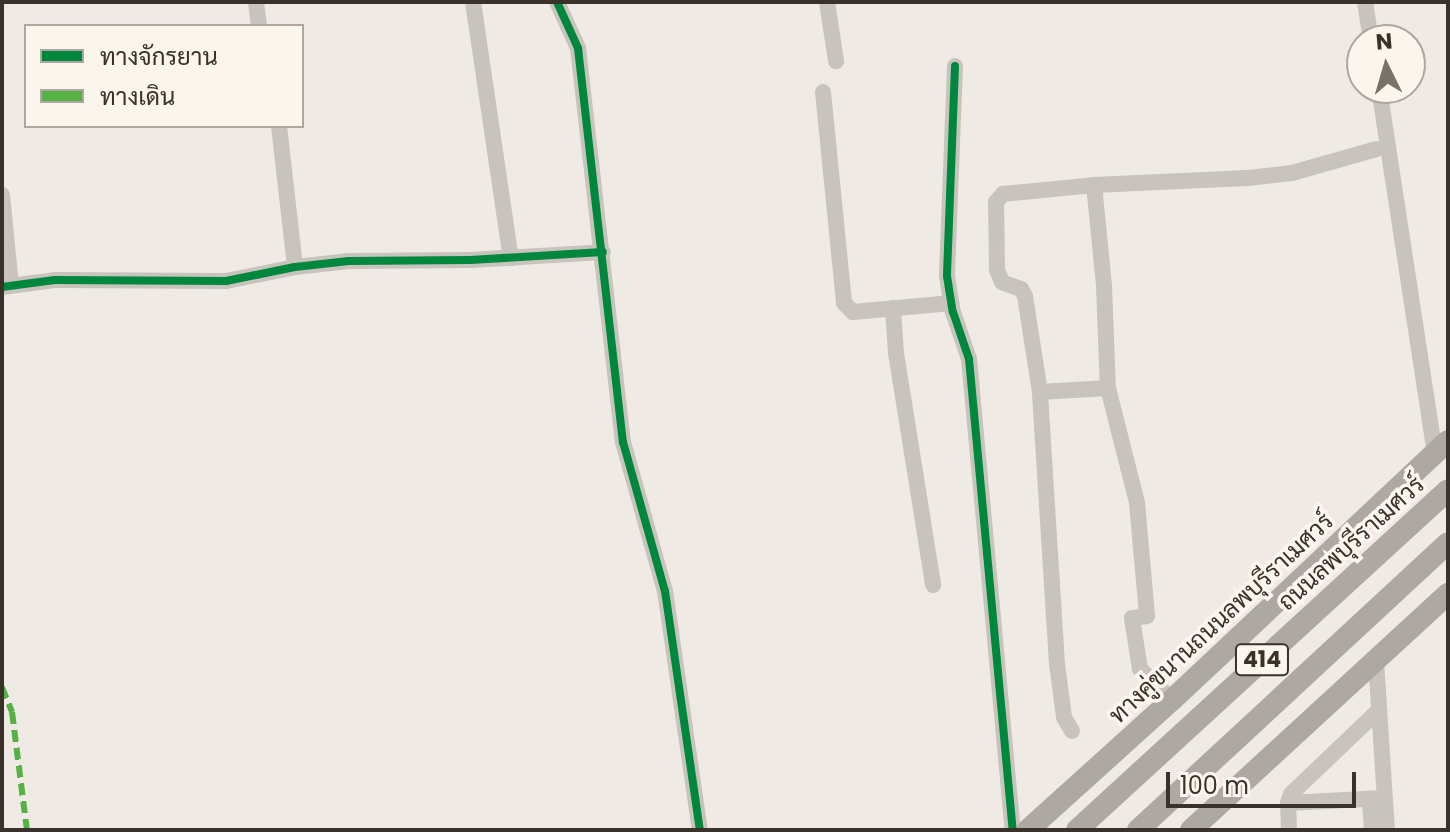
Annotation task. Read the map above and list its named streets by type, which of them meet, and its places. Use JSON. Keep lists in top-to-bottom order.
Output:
{
  "streets": {
    "main road": ["ถนนลพบุรีราเมศวร์", "ทางคู่ขนานถนนลพบุรีราเมศวร์", "414"]
  },
  "legend": ["ทางจักรยาน", "ทางเดิน"],
  "scale_bar": "100 m",
  "north": "top"
}
